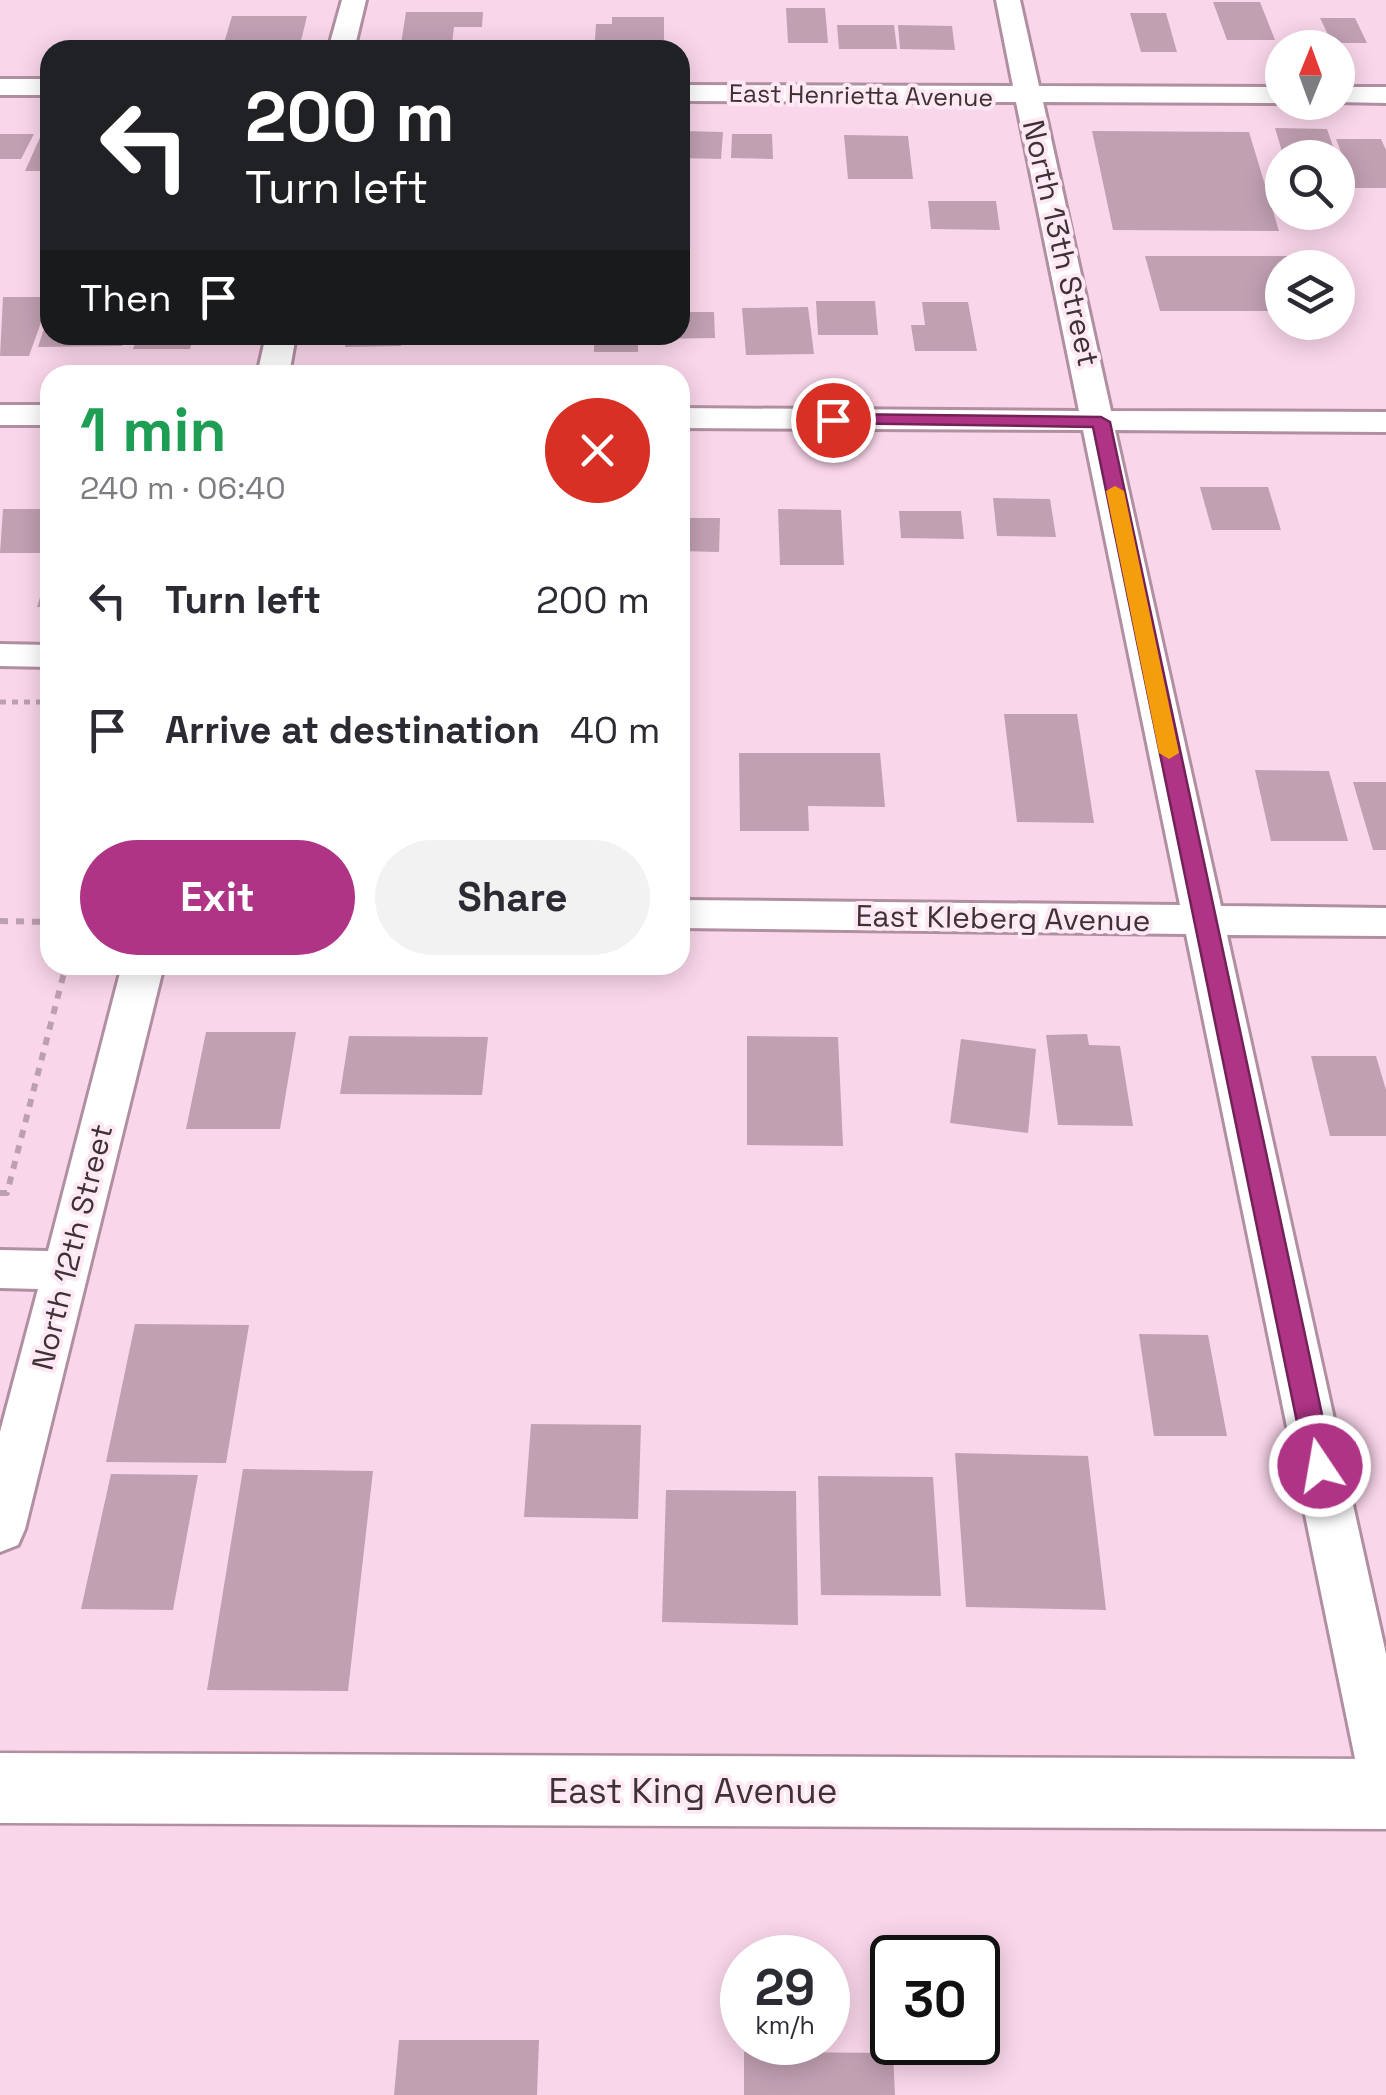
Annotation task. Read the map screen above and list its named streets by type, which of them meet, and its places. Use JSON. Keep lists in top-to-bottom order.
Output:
{
  "streets": {
    "main road": ["East King Avenue"],
    "street": [
      "East Henrietta Avenue",
      "North 13th Street",
      "East Kleberg Avenue",
      "North 12th Street"
    ]
  },
  "crossings": [
    ["East Henrietta Avenue", "North 13th Street"],
    ["North 13th Street", "East Kleberg Avenue"]
  ],
  "north": "top",
  "page": {
    "turn": ["200 m", "Turn left"],
    "then": "Then",
    "heading": ["1 min", "240 m · 06:40"],
    "list": [
      {
        "name": "Turn left",
        "value": "200 m"
      },
      {
        "name": "Arrive at destination",
        "value": "40 m"
      }
    ],
    "buttons": ["Exit", "Share"],
    "speed": "29 km/h",
    "limit": "30"
  }
}
